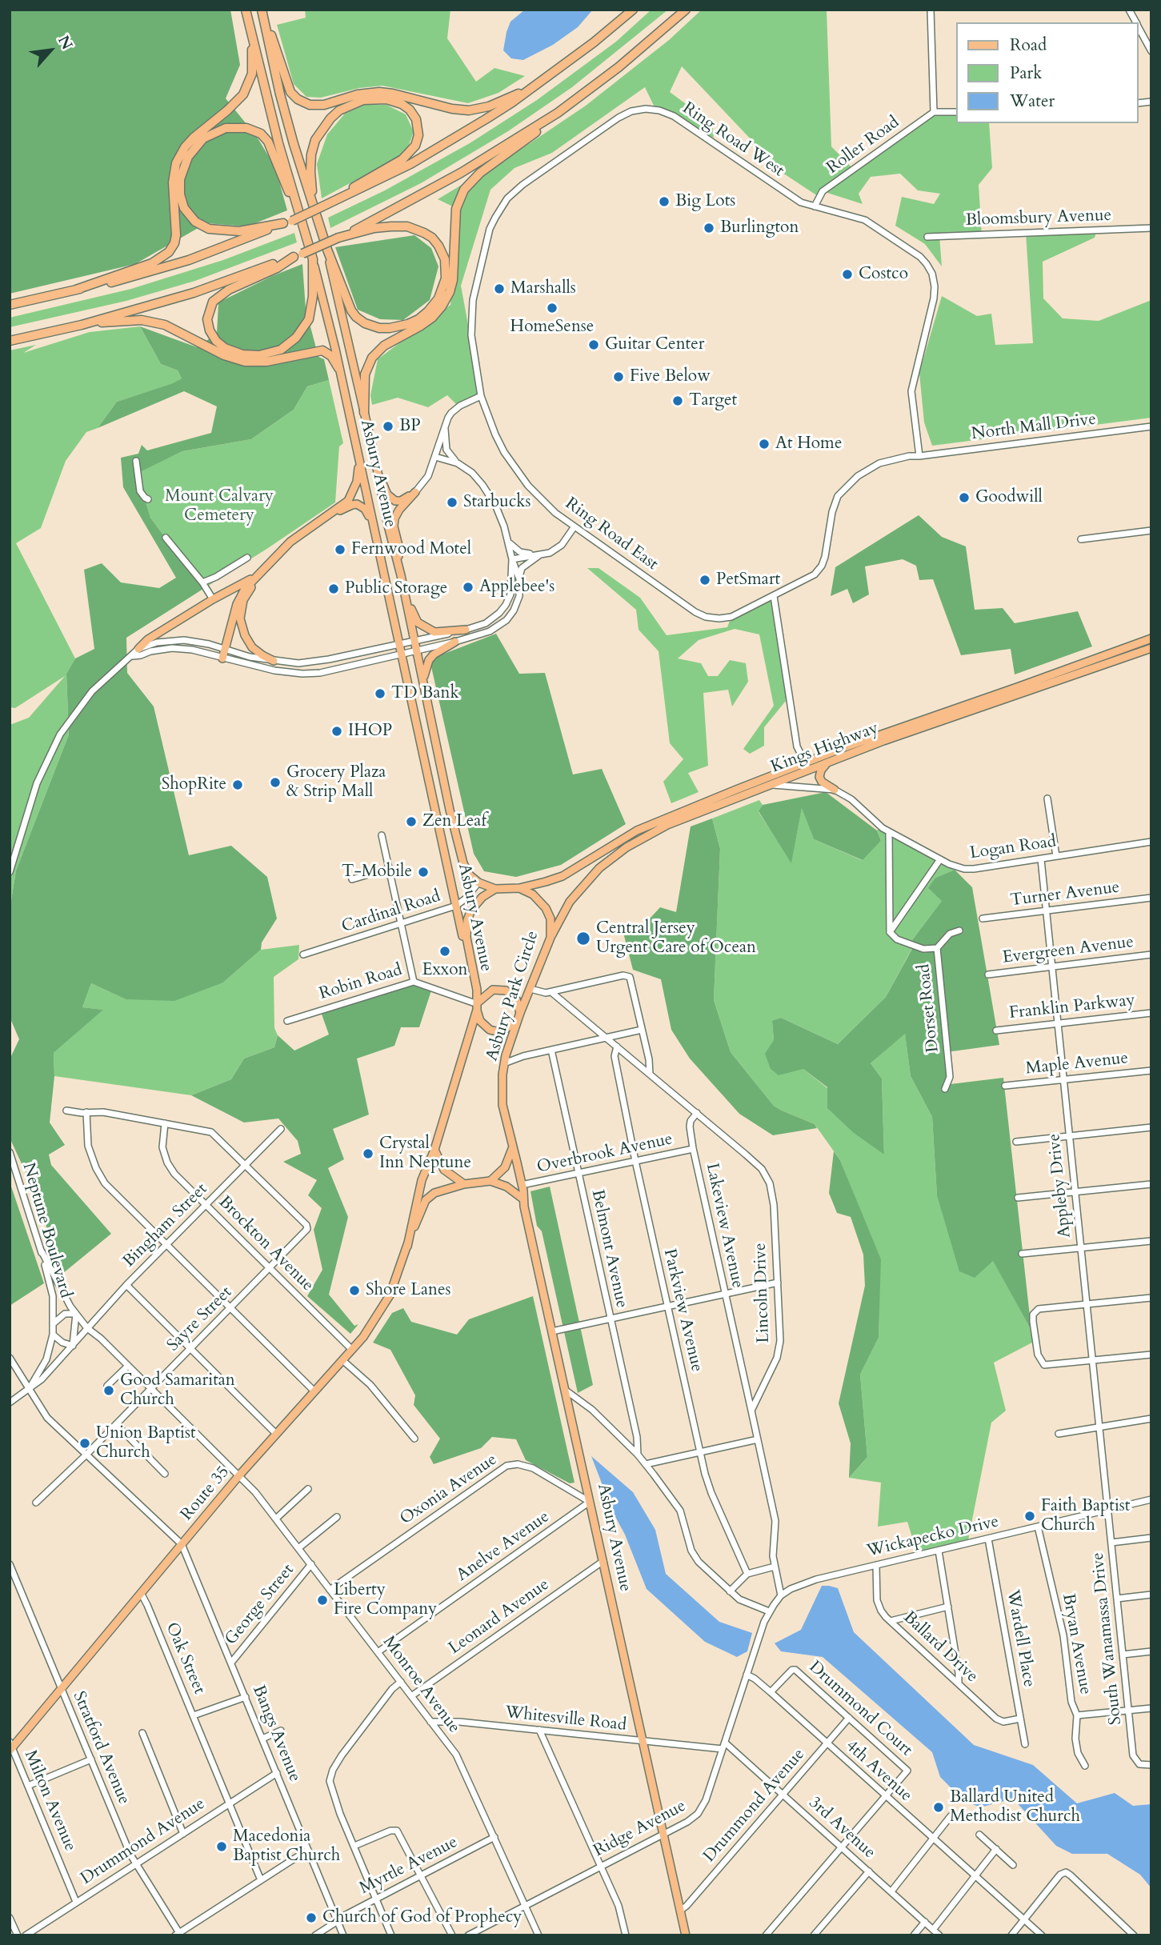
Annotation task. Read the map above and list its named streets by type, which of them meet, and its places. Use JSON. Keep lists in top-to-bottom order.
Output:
{
  "streets": {
    "highway": ["Asbury Avenue"],
    "main road": ["Kings Highway", "Asbury Park Circle", "Route 35"],
    "street": [
      "Ring Road West",
      "Roller Road",
      "Bloomsbury Avenue",
      "North Mall Drive",
      "Ring Road East",
      "Logan Road",
      "Turner Avenue",
      "Cardinal Road",
      "Evergreen Avenue",
      "Robin Road",
      "Franklin Parkway",
      "Dorset Road",
      "Maple Avenue",
      "Overbrook Avenue",
      "Appleby Drive",
      "Bingham Street",
      "Lakeview Avenue",
      "Neptune Boulevard",
      "Brockton Avenue",
      "Belmont Avenue",
      "Lincoln Drive",
      "Parkview Avenue",
      "Sayre Street",
      "Oxonia Avenue",
      "Wickapecko Drive",
      "Anelve Avenue",
      "George Street",
      "Leonard Avenue",
      "Wardell Place",
      "South Wanamassa Drive",
      "Bryan Avenue",
      "Ballard Drive",
      "Oak Street",
      "Monroe Avenue",
      "Drummond Court",
      "Whitesville Road",
      "Bangs Avenue",
      "Stratford Avenue",
      "4th Avenue",
      "Milton Avenue",
      "Drummond Avenue",
      "3rd Avenue",
      "Ridge Avenue",
      "Myrtle Avenue"
    ]
  },
  "crossings": [
    ["Ring Road West", "Roller Road"],
    ["Ring Road West", "North Mall Drive"],
    ["Ring Road West", "Ring Road East"],
    ["North Mall Drive", "Ring Road East"],
    ["Asbury Avenue", "Cardinal Road"],
    ["Asbury Avenue", "Robin Road"],
    ["Asbury Avenue", "Asbury Park Circle"],
    ["Asbury Avenue", "Overbrook Avenue"],
    ["Asbury Avenue", "Oxonia Avenue"],
    ["Asbury Avenue", "Anelve Avenue"],
    ["Asbury Avenue", "Leonard Avenue"],
    ["Asbury Avenue", "Whitesville Road"],
    ["Asbury Avenue", "Drummond Avenue"],
    ["Asbury Avenue", "Ridge Avenue"],
    ["Kings Highway", "Logan Road"],
    ["Kings Highway", "Asbury Park Circle"],
    ["Logan Road", "Appleby Drive"],
    ["Turner Avenue", "Appleby Drive"],
    ["Evergreen Avenue", "Appleby Drive"],
    ["Robin Road", "Asbury Park Circle"],
    ["Asbury Park Circle", "Route 35"],
    ["Franklin Parkway", "Appleby Drive"],
    ["Maple Avenue", "Appleby Drive"],
    ["Overbrook Avenue", "Lakeview Avenue"],
    ["Overbrook Avenue", "Belmont Avenue"],
    ["Overbrook Avenue", "Parkview Avenue"],
    ["Appleby Drive", "Wickapecko Drive"],
    ["Appleby Drive", "South Wanamassa Drive"],
    ["Bingham Street", "Neptune Boulevard"],
    ["Bingham Street", "Brockton Avenue"],
    ["Bingham Street", "Sayre Street"],
    ["Bingham Street", "Monroe Avenue"],
    ["Lakeview Avenue", "Lincoln Drive"],
    ["Neptune Boulevard", "Monroe Avenue"],
    ["Brockton Avenue", "Sayre Street"],
    ["Brockton Avenue", "Route 35"],
    ["Lincoln Drive", "Parkview Avenue"],
    ["Sayre Street", "Monroe Avenue"],
    ["Oxonia Avenue", "Anelve Avenue"],
    ["Oxonia Avenue", "Monroe Avenue"],
    ["Route 35", "Oak Street"],
    ["Route 35", "Monroe Avenue"],
    ["Route 35", "Bangs Avenue"],
    ["Route 35", "Stratford Avenue"],
    ["Route 35", "Milton Avenue"],
    ["Wickapecko Drive", "Wardell Place"],
    ["Wickapecko Drive", "South Wanamassa Drive"],
    ["Wickapecko Drive", "Bryan Avenue"],
    ["Wickapecko Drive", "Ballard Drive"],
    ["Wickapecko Drive", "Ridge Avenue"],
    ["Anelve Avenue", "Monroe Avenue"],
    ["George Street", "Monroe Avenue"],
    ["George Street", "Bangs Avenue"],
    ["Leonard Avenue", "Monroe Avenue"],
    ["Wardell Place", "Ballard Drive"],
    ["Oak Street", "Bangs Avenue"],
    ["Monroe Avenue", "Whitesville Road"],
    ["Monroe Avenue", "Ridge Avenue"],
    ["Monroe Avenue", "Myrtle Avenue"],
    ["Drummond Court", "4th Avenue"],
    ["Drummond Court", "Drummond Avenue"],
    ["Whitesville Road", "3rd Avenue"],
    ["Whitesville Road", "Ridge Avenue"],
    ["Bangs Avenue", "Drummond Avenue"],
    ["Bangs Avenue", "Myrtle Avenue"],
    ["Stratford Avenue", "Drummond Avenue"],
    ["4th Avenue", "Drummond Avenue"],
    ["4th Avenue", "Ridge Avenue"],
    ["Milton Avenue", "Drummond Avenue"],
    ["Drummond Avenue", "3rd Avenue"],
    ["3rd Avenue", "Ridge Avenue"]
  ],
  "parks": ["Mount Calvary Cemetery"],
  "places": [
    "Big Lots",
    "Burlington",
    "Costco",
    "Marshalls",
    "HomeSense",
    "Guitar Center",
    "Five Below",
    "Target",
    "BP",
    "At Home",
    "Goodwill",
    "Starbucks",
    "Fernwood Motel",
    "PetSmart",
    "Applebee's",
    "Public Storage",
    "TD Bank",
    "IHOP",
    "Grocery Plaza & Strip Mall",
    "ShopRite",
    "Zen Leaf",
    "T-Mobile",
    "Central Jersey Urgent Care of Ocean",
    "Exxon",
    "Crystal Inn Neptune",
    "Shore Lanes",
    "Good Samaritan Church",
    "Union Baptist Church",
    "Faith Baptist Church",
    "Liberty Fire Company",
    "Ballard United Methodist Church",
    "Macedonia Baptist Church",
    "Church of God of Prophecy"
  ],
  "legend": ["Road", "Park", "Water"],
  "north": "top right"
}
